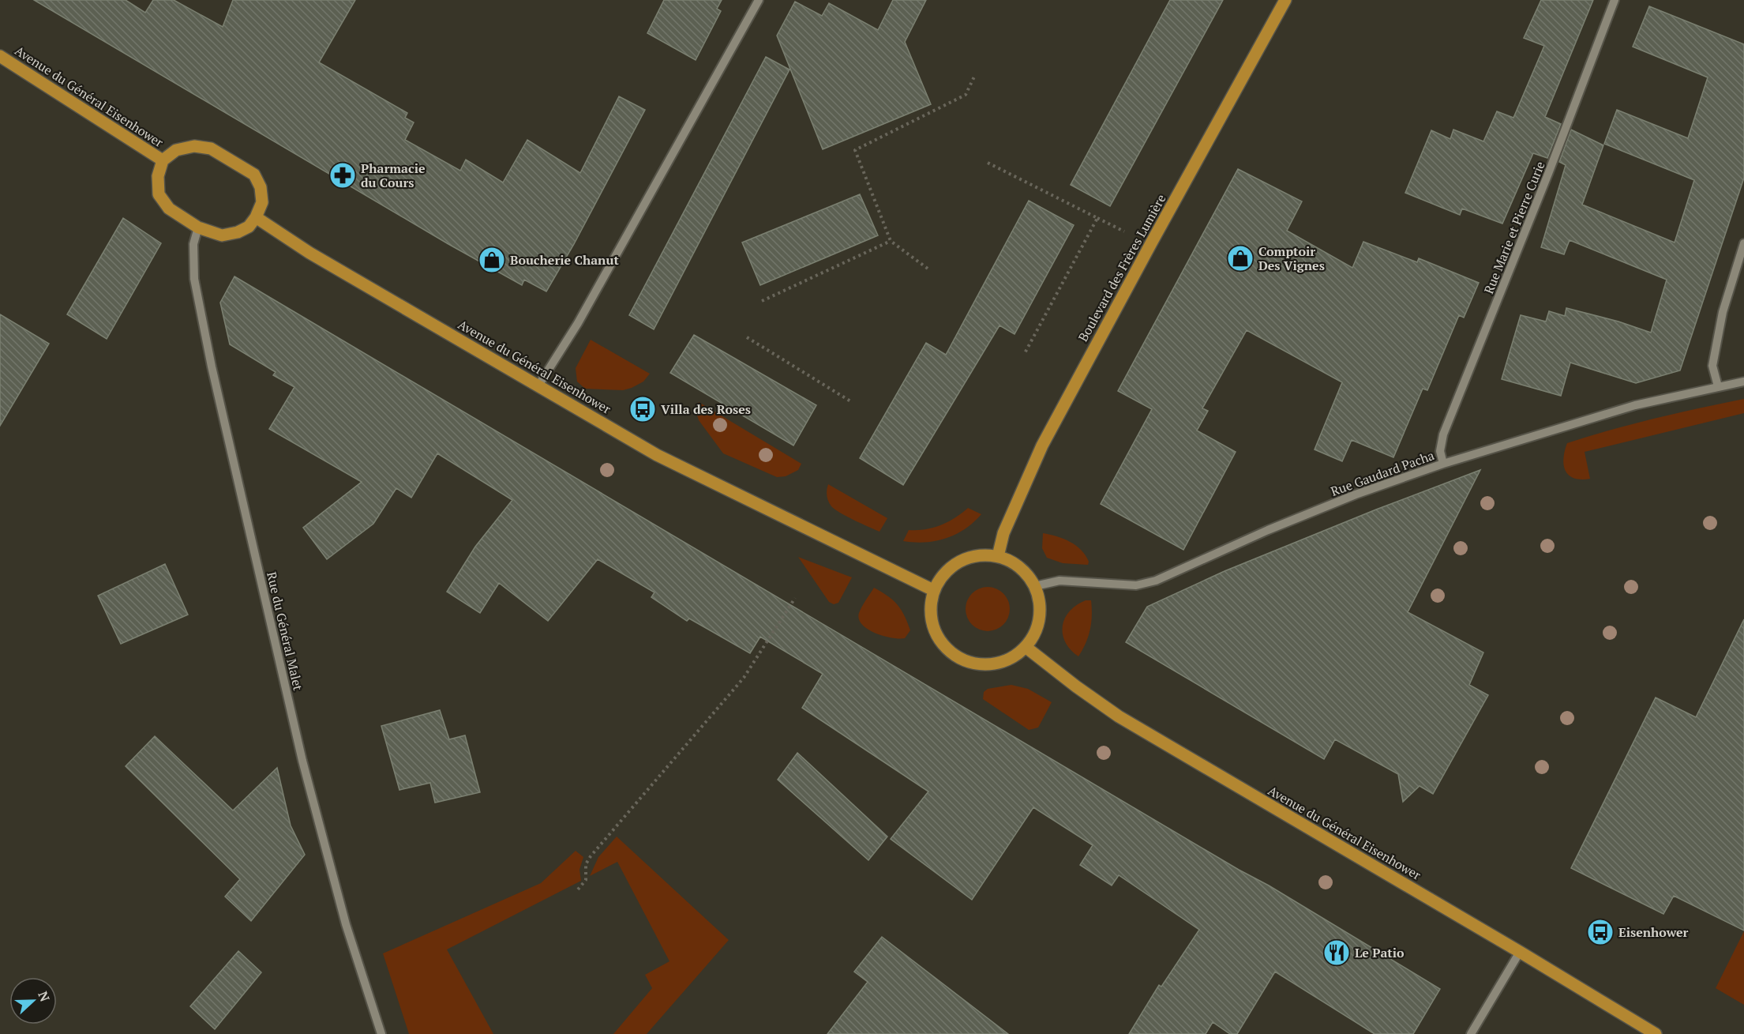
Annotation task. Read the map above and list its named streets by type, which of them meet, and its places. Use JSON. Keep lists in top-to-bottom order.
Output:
{
  "streets": {
    "main road": ["Avenue du Général Eisenhower", "Boulevard des Frères Lumière"],
    "street": ["Rue Marie et Pierre Curie", "Rue Gaudard Pacha", "Rue du Général Malet"]
  },
  "crossings": [
    ["Avenue du Général Eisenhower", "Boulevard des Frères Lumière"],
    ["Avenue du Général Eisenhower", "Rue Gaudard Pacha"],
    ["Avenue du Général Eisenhower", "Rue du Général Malet"],
    ["Rue Marie et Pierre Curie", "Rue Gaudard Pacha"],
    ["Boulevard des Frères Lumière", "Rue Gaudard Pacha"]
  ],
  "places": {
    "pharmacy": ["Pharmacie du Cours"],
    "shop": ["Comptoir Des Vignes", "Boucherie Chanut"],
    "bus stop": ["Villa des Roses", "Eisenhower"],
    "restaurant": ["Le Patio"]
  },
  "north": "right"
}
